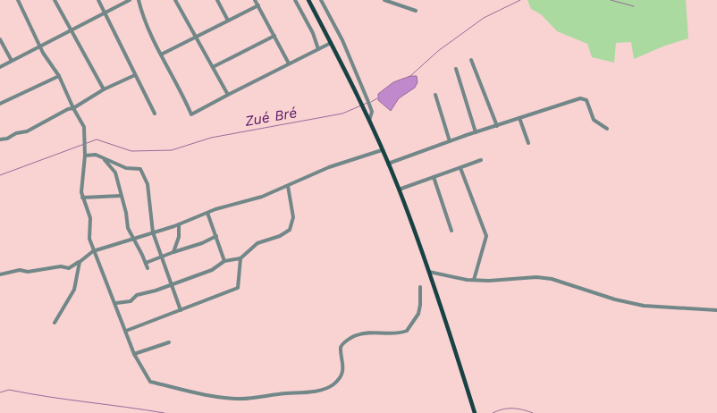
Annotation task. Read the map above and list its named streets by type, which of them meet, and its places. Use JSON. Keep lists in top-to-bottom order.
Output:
{
  "water": ["Zué Bré"]
}
